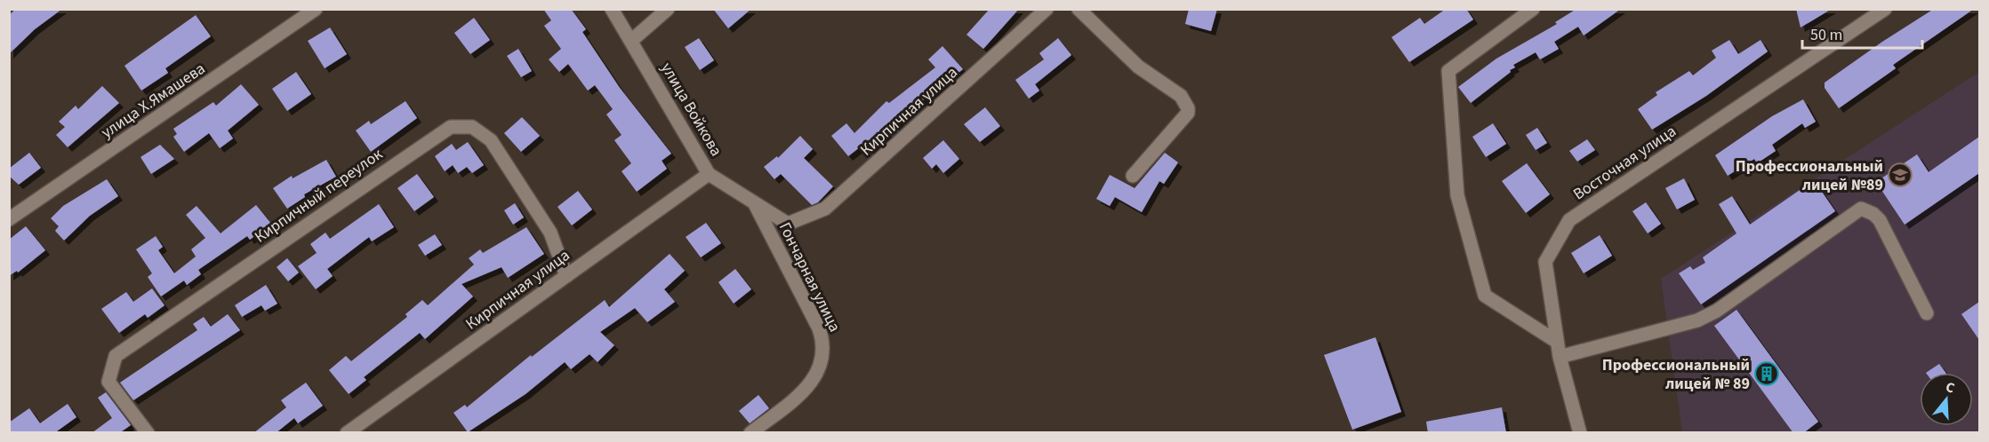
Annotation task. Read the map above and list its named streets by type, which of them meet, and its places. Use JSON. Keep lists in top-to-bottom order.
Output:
{
  "streets": {
    "street": [
      "улица Х.Ямашева",
      "улица Войкова",
      "Кирпичная улица",
      "Восточная улица",
      "Кирпичный переулок",
      "Гончарная улица"
    ]
  },
  "crossings": [
    ["улица Войкова", "Кирпичная улица"],
    ["улица Войкова", "Гончарная улица"],
    ["Кирпичная улица", "Кирпичный переулок"]
  ],
  "places": {
    "school or university": ["Профессиональный лицей №89"],
    "building": ["Профессиональный лицей № 89"]
  },
  "scale_bar": "50 m",
  "north": "top"
}
